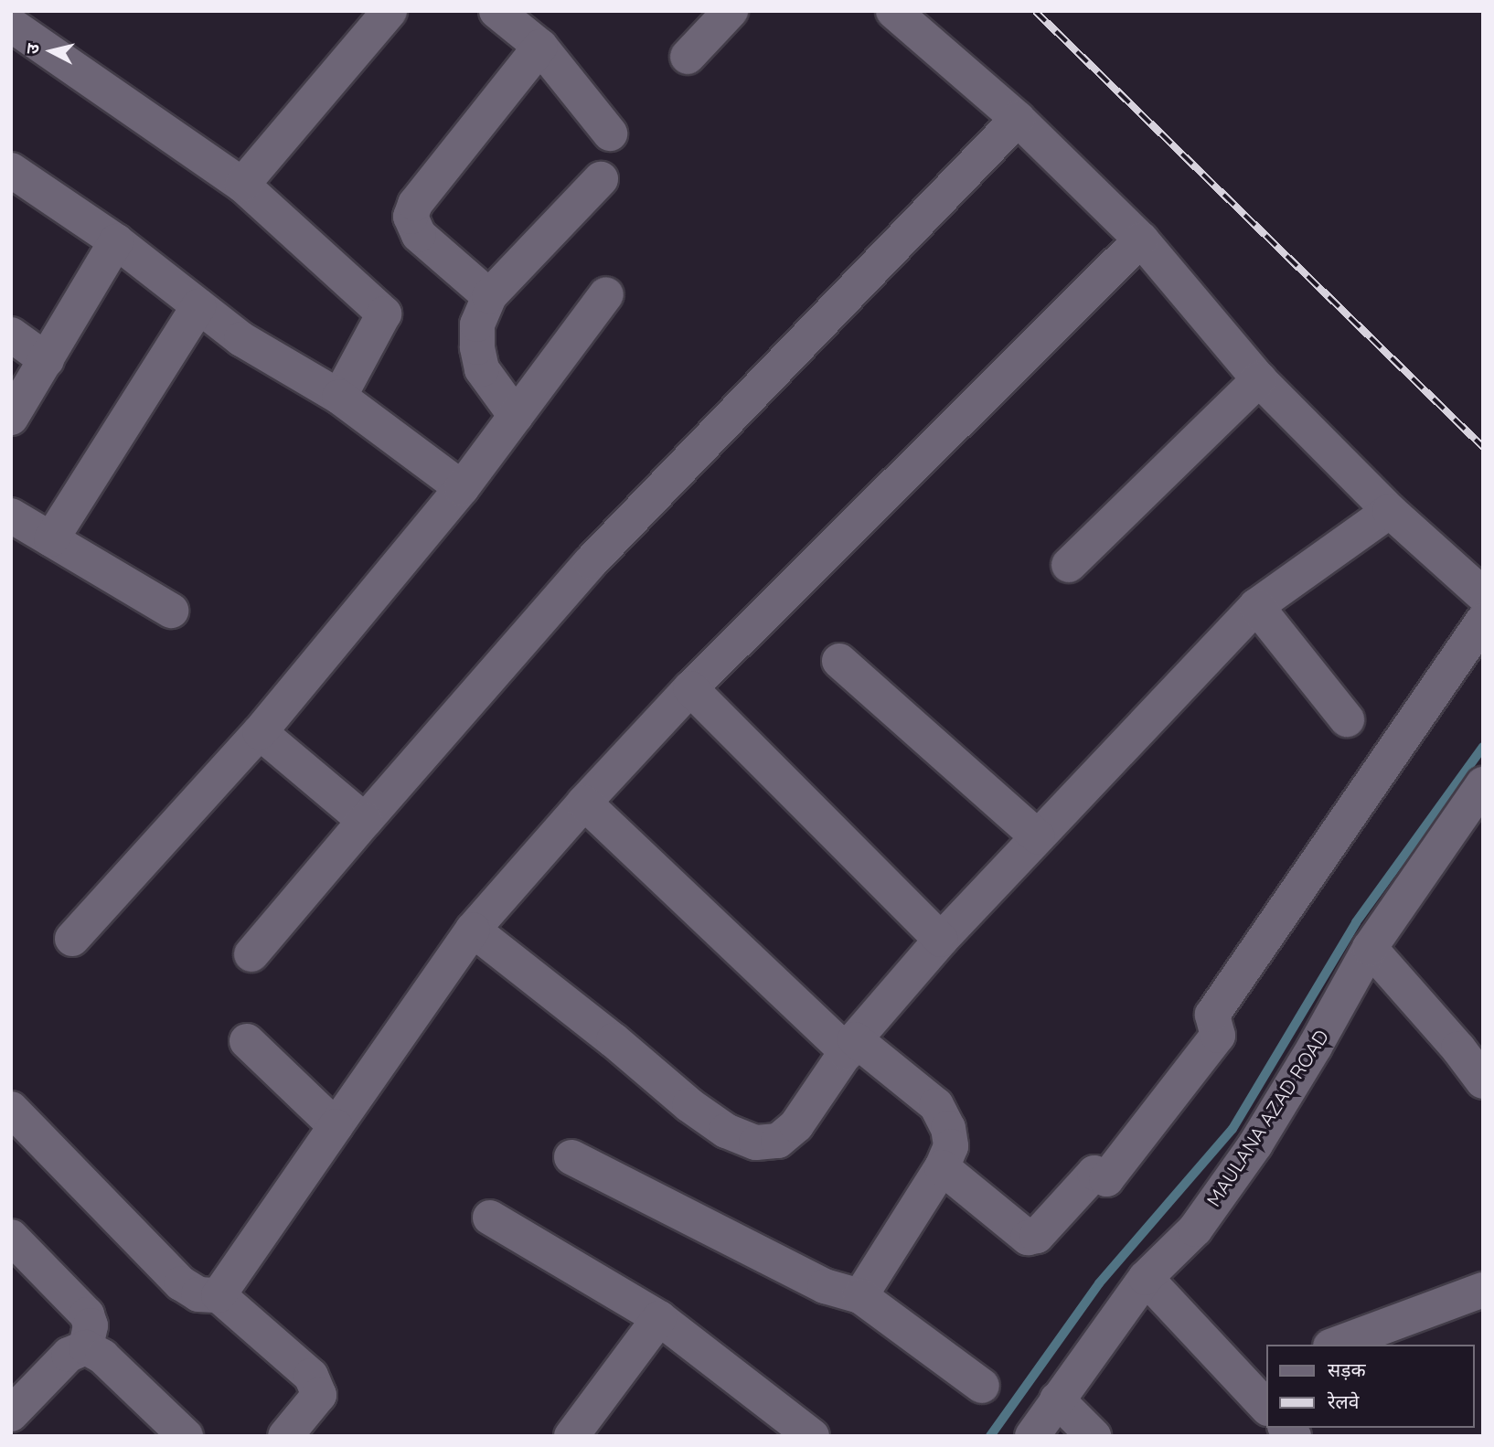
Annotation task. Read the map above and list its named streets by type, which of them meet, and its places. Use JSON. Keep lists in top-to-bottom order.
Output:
{
  "streets": {
    "street": ["MAULANA AZAD ROAD"]
  },
  "legend": ["सड़क", "रेलवे"],
  "north": "left"
}
